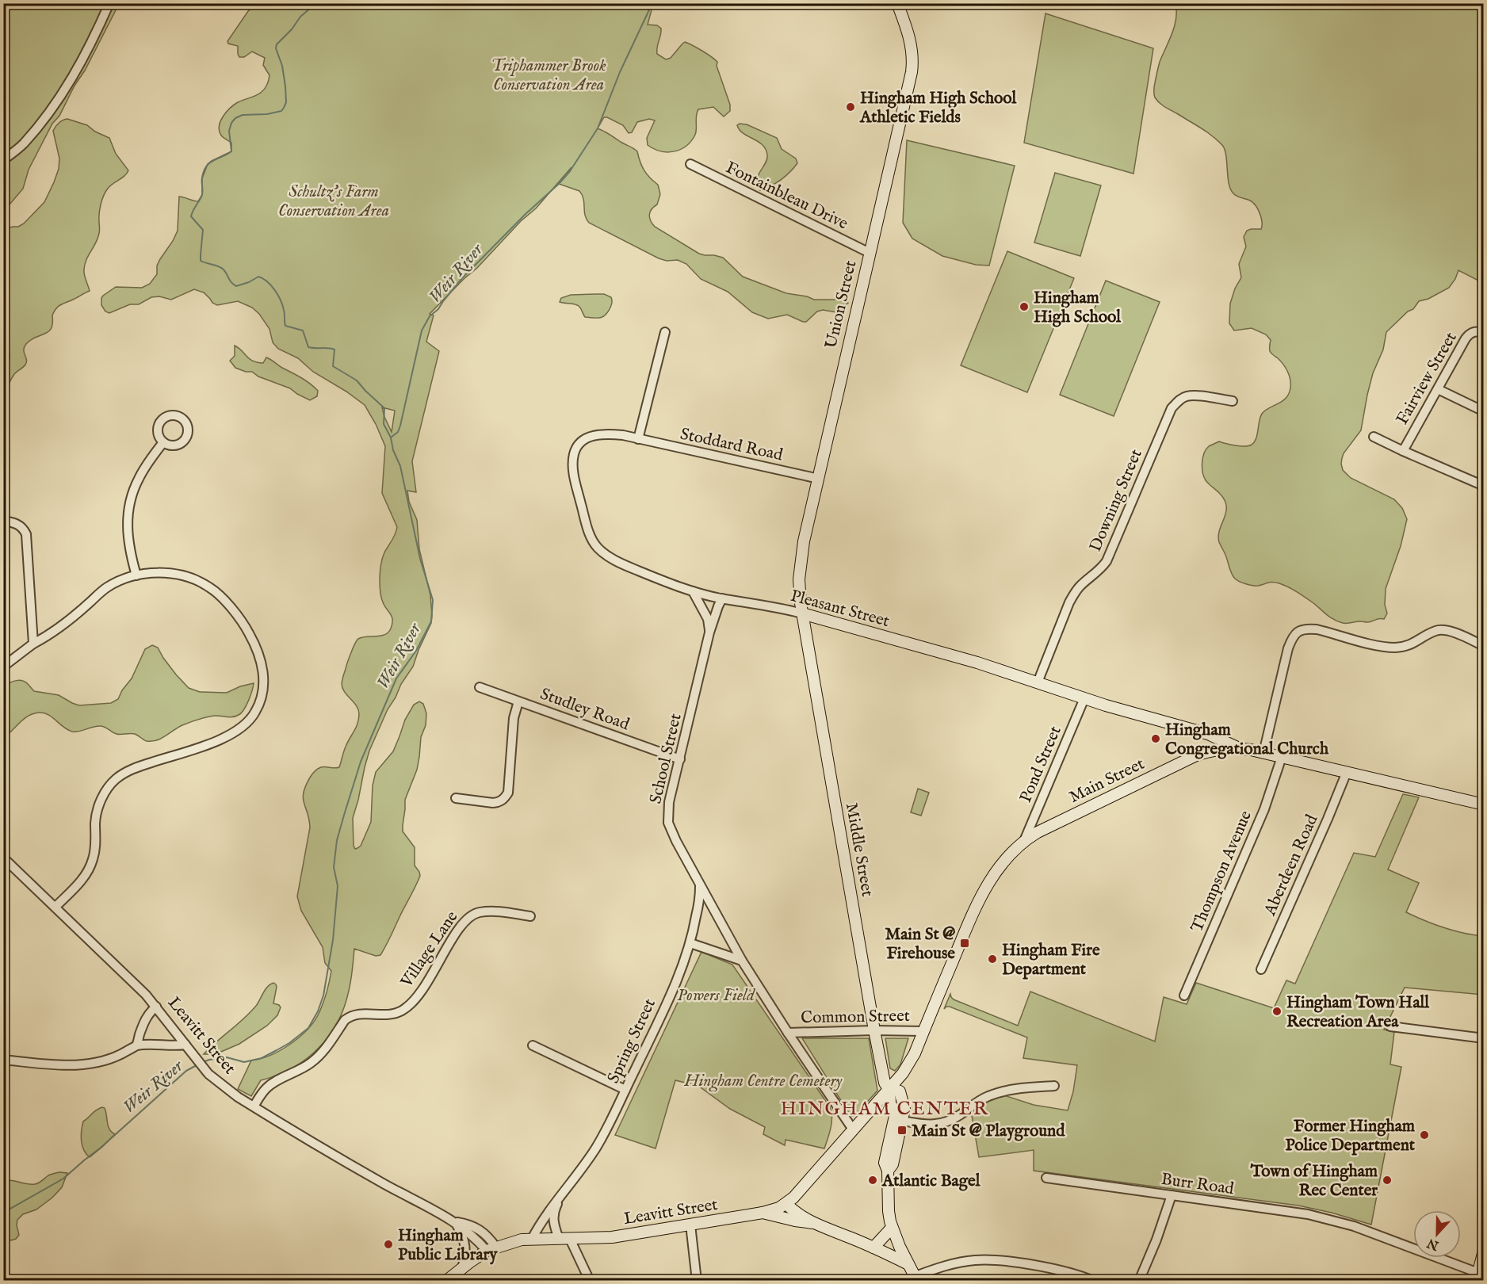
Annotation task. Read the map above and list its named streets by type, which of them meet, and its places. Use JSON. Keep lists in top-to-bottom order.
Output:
{
  "streets": {
    "street": [
      "Fontainbleau Drive",
      "Union Street",
      "Fairview Street",
      "Stoddard Road",
      "Downing Street",
      "Pleasant Street",
      "Studley Road",
      "School Street",
      "Pond Street",
      "Main Street",
      "Middle Street",
      "Aberdeen Road",
      "Thompson Avenue",
      "Village Lane",
      "Common Street",
      "Leavitt Street",
      "Spring Street",
      "Burr Road"
    ]
  },
  "crossings": [
    ["Fontainbleau Drive", "Union Street"],
    ["Union Street", "Stoddard Road"],
    ["Union Street", "Pleasant Street"],
    ["Union Street", "Middle Street"],
    ["Stoddard Road", "Pleasant Street"],
    ["Downing Street", "Pleasant Street"],
    ["Pleasant Street", "School Street"],
    ["Pleasant Street", "Pond Street"],
    ["Pleasant Street", "Main Street"],
    ["Pleasant Street", "Middle Street"],
    ["Studley Road", "School Street"],
    ["School Street", "Main Street"],
    ["School Street", "Common Street"],
    ["School Street", "Spring Street"],
    ["Pond Street", "Main Street"],
    ["Main Street", "Middle Street"],
    ["Main Street", "Aberdeen Road"],
    ["Main Street", "Thompson Avenue"],
    ["Main Street", "Common Street"],
    ["Main Street", "Leavitt Street"],
    ["Middle Street", "Common Street"],
    ["Village Lane", "Leavitt Street"],
    ["Leavitt Street", "Spring Street"]
  ],
  "districts": ["HINGHAM CENTER"],
  "water": ["Weir River"],
  "parks": [
    "Triphammer Brook Conservation Area",
    "Schultz's Farm Conservation Area",
    "Powers Field",
    "Hingham Centre Cemetery"
  ],
  "places": {
    "other": [
      "Hingham High School Athletic Fields",
      "Hingham High School",
      "Hingham Congregational Church",
      "Hingham Fire Department",
      "Hingham Town Hall Recreation Area",
      "Former Hingham Police Department",
      "Atlantic Bagel",
      "Town of Hingham Rec Center",
      "Hingham Public Library"
    ],
    "transit": ["Main St @ Firehouse", "Main St @ Playground"]
  },
  "north": "bottom"
}
